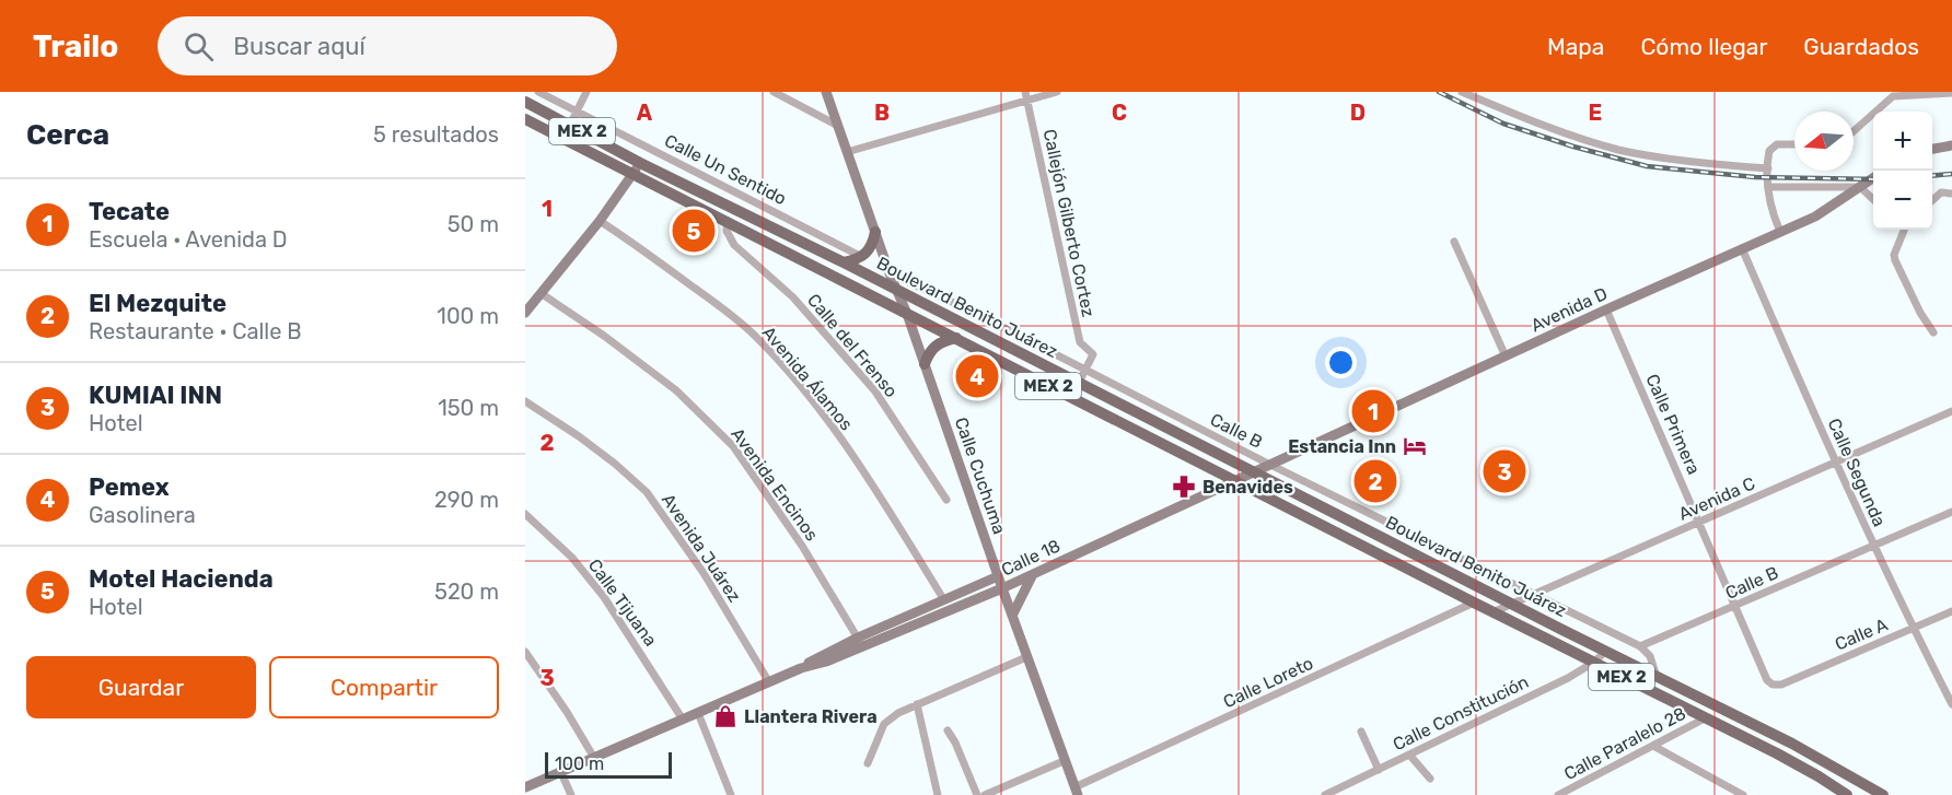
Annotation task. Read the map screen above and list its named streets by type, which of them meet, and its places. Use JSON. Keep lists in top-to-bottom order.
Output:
{
  "streets": {
    "main road": ["MEX 2", "Boulevard Benito Juárez"],
    "street": [
      "Calle Un Sentido",
      "Callejón Gilberto Cortez",
      "Avenida D",
      "Calle del Frenso",
      "Avenida Álamos",
      "Calle Primera",
      "Calle B",
      "Calle Segunda",
      "Calle Cuchuma",
      "Avenida Encinos",
      "Avenida C",
      "Avenida Juárez",
      "Calle 18",
      "Calle Tijuana",
      "Calle A",
      "Calle Loreto",
      "Calle Constitución",
      "Calle Paralelo 28"
    ]
  },
  "crossings": [
    ["Callejón Gilberto Cortez", "Calle B"],
    ["Boulevard Benito Juárez", "Calle del Frenso"],
    ["Boulevard Benito Juárez", "Calle Cuchuma"],
    ["Boulevard Benito Juárez", "Avenida C"],
    ["Boulevard Benito Juárez", "Calle 18"],
    ["Boulevard Benito Juárez", "Calle Loreto"],
    ["Boulevard Benito Juárez", "Calle Constitución"],
    ["Boulevard Benito Juárez", "Calle Paralelo 28"],
    ["Avenida D", "Calle Primera"],
    ["Avenida D", "Calle B"],
    ["Avenida D", "Calle Segunda"],
    ["Avenida D", "Calle 18"],
    ["Avenida Álamos", "Calle 18"],
    ["Calle Primera", "Calle B"],
    ["Calle Primera", "Avenida C"],
    ["Calle Primera", "Calle A"],
    ["Calle B", "Calle Segunda"],
    ["Calle B", "Calle Cuchuma"],
    ["Calle B", "Avenida C"],
    ["Calle B", "Calle 18"],
    ["Calle Segunda", "Avenida C"],
    ["Calle Segunda", "Calle A"],
    ["Calle Cuchuma", "Calle 18"],
    ["Calle Cuchuma", "Calle Loreto"],
    ["Avenida Encinos", "Calle 18"],
    ["Avenida Juárez", "Calle 18"],
    ["Calle 18", "Calle Tijuana"]
  ],
  "places": {
    "hotel": ["Estancia Inn"],
    "pharmacy": ["Benavides"],
    "shop": ["Llantera Rivera"]
  },
  "scale_bar": "100 m",
  "north": "left",
  "page": {
    "header": "Trailo",
    "search": "Buscar aquí",
    "nav": ["Mapa", "Cómo llegar", "Guardados"],
    "heading": ["Cerca", "5 resultados"],
    "map_buttons": ["+", "−"],
    "list": [
      {
        "mark": "1",
        "name": "Tecate",
        "note": "Escuela · Avenida D",
        "value": "50 m"
      },
      {
        "mark": "2",
        "name": "El Mezquite",
        "note": "Restaurante · Calle B",
        "value": "100 m"
      },
      {
        "mark": "3",
        "name": "KUMIAI INN",
        "note": "Hotel",
        "value": "150 m"
      },
      {
        "mark": "4",
        "name": "Pemex",
        "note": "Gasolinera",
        "value": "290 m"
      },
      {
        "mark": "5",
        "name": "Motel Hacienda",
        "note": "Hotel",
        "value": "520 m"
      }
    ],
    "pins": [
      "5",
      "4",
      "1",
      "3",
      "2"
    ],
    "buttons": ["Guardar", "Compartir"],
    "scale": "100 m"
  },
  "grid": {
    "columns": [
      "A",
      "B",
      "C",
      "D",
      "E"
    ],
    "rows": ["1", "2", "3"]
  }
}
